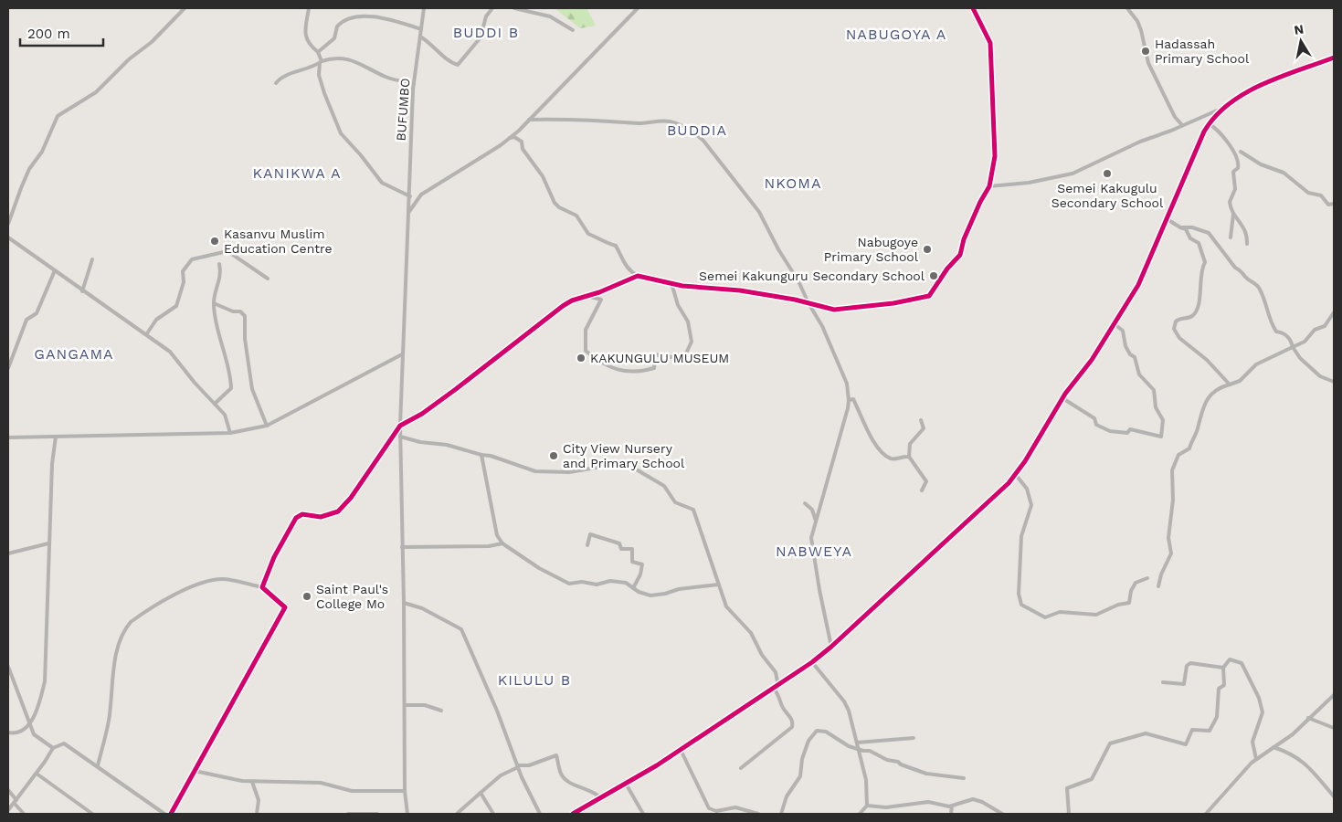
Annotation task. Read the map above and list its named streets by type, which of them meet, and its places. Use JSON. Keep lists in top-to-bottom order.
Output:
{
  "streets": {
    "street": ["BUFUMBO"]
  },
  "districts": [
    "BUDDI B",
    "NABUGOYA A",
    "BUDDIA",
    "KANIKWA A",
    "NKOMA",
    "GANGAMA",
    "NABWEYA",
    "KILULU B"
  ],
  "places": [
    "Hadassah Primary School",
    "Semei Kakugulu Secondary School",
    "Kasanvu Muslim Education Centre",
    "Nabugoye Primary School",
    "Semei Kakunguru Secondary School",
    "KAKUNGULU MUSEUM",
    "City View Nursery and Primary School",
    "Saint Paul's College Mo"
  ],
  "scale_bar": "200 m",
  "north": "top"
}
